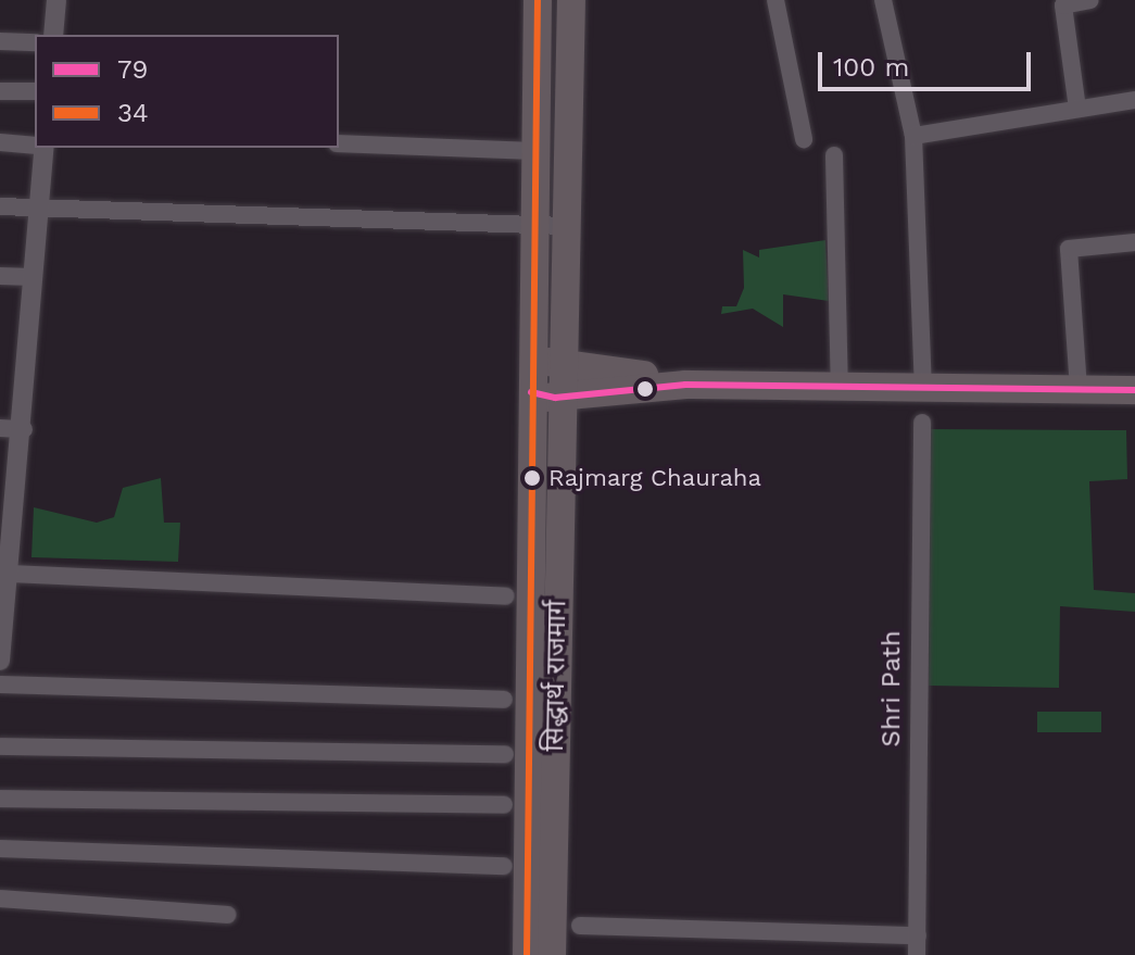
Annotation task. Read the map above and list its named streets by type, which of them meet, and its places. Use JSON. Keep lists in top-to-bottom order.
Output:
{
  "streets": {
    "highway": ["सिद्धार्थ राजमार्ग"],
    "street": ["Shri Path"]
  },
  "places": ["Rajmarg Chauraha"],
  "lines": ["transit line 34", "transit line 79"],
  "legend": ["79", "34"],
  "scale_bar": "100 m"
}
